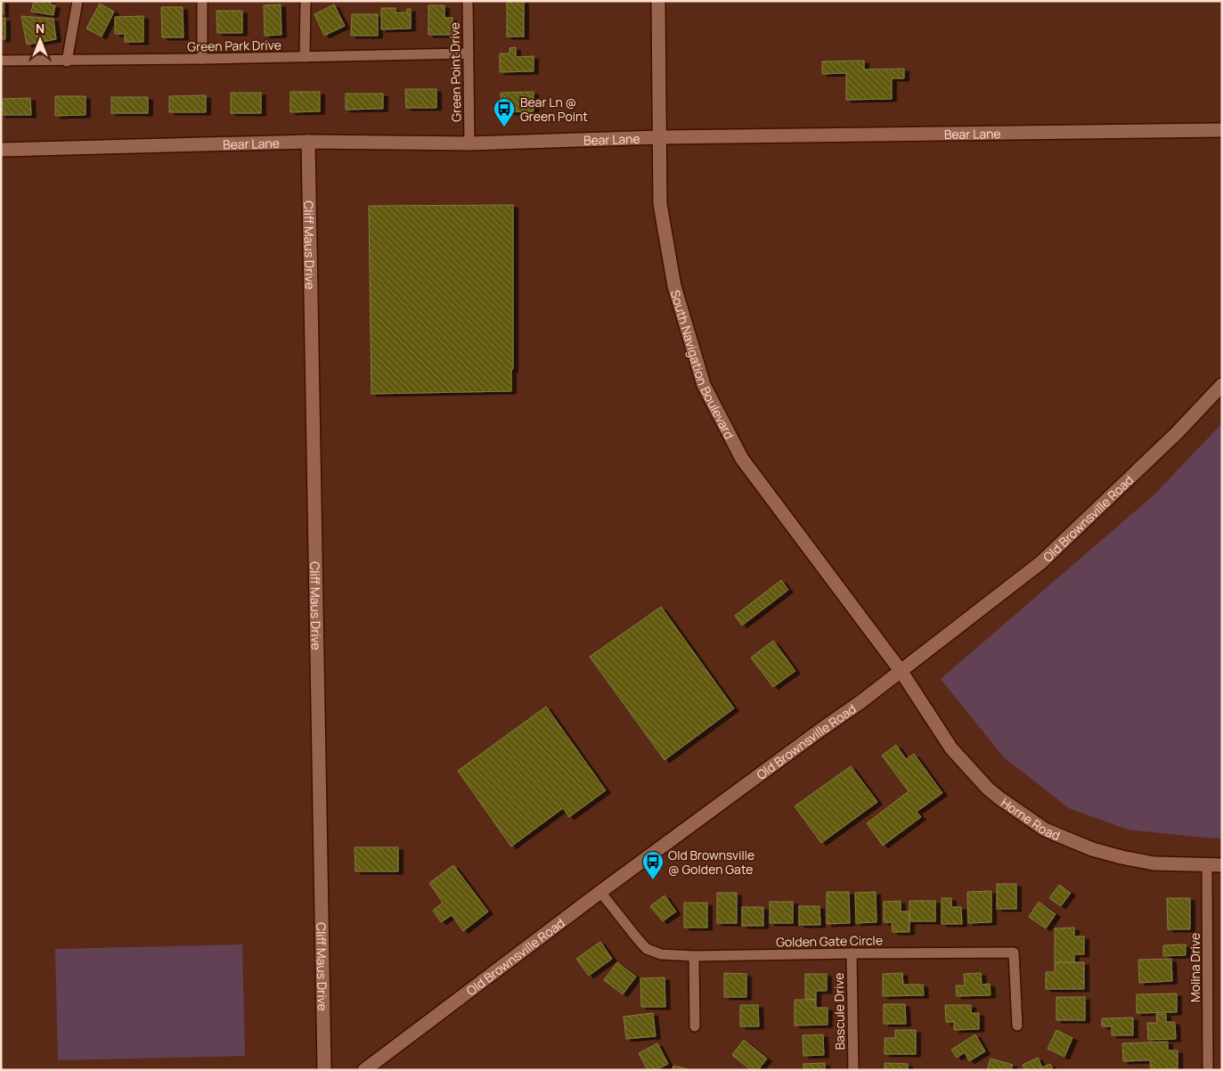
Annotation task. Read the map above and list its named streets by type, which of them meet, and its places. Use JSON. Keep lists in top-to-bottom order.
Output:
{
  "streets": {
    "street": [
      "Green Park Drive",
      "Green Point Drive",
      "Bear Lane",
      "Cliff Maus Drive",
      "South Navigation Boulevard",
      "Old Brownsville Road",
      "Horne Road",
      "Golden Gate Circle",
      "Molina Drive",
      "Bascule Drive"
    ]
  },
  "crossings": [
    ["Green Park Drive", "Green Point Drive"],
    ["Green Point Drive", "Bear Lane"],
    ["Bear Lane", "Cliff Maus Drive"],
    ["Bear Lane", "South Navigation Boulevard"],
    ["South Navigation Boulevard", "Old Brownsville Road"],
    ["South Navigation Boulevard", "Horne Road"],
    ["Old Brownsville Road", "Horne Road"],
    ["Old Brownsville Road", "Golden Gate Circle"],
    ["Horne Road", "Molina Drive"],
    ["Golden Gate Circle", "Bascule Drive"]
  ],
  "places": {
    "bus stop": ["Bear Ln @ Green Point", "Old Brownsville @ Golden Gate"]
  },
  "north": "top"
}
